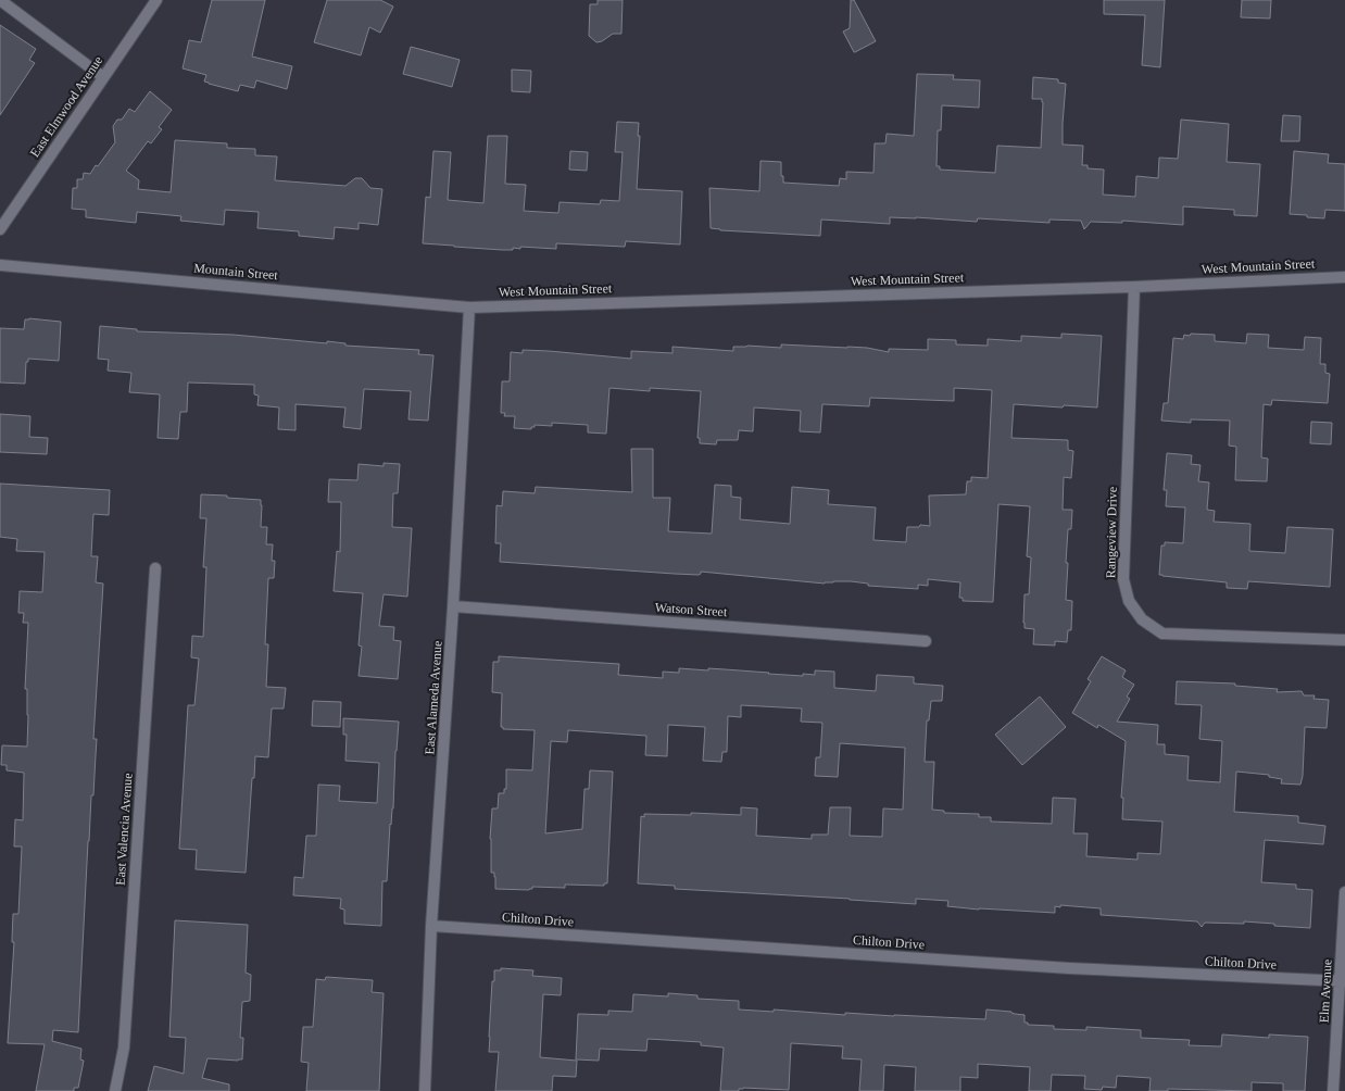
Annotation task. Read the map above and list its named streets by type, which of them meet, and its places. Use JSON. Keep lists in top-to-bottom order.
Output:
{
  "streets": {
    "street": [
      "East Elmwood Avenue",
      "West Mountain Street",
      "Mountain Street",
      "Rangeview Drive",
      "Watson Street",
      "East Alameda Avenue",
      "East Valencia Avenue",
      "Chilton Drive",
      "Elm Avenue"
    ]
  },
  "crossings": [
    ["West Mountain Street", "Mountain Street"],
    ["West Mountain Street", "Rangeview Drive"],
    ["West Mountain Street", "East Alameda Avenue"],
    ["Mountain Street", "East Alameda Avenue"],
    ["Watson Street", "East Alameda Avenue"],
    ["East Alameda Avenue", "Chilton Drive"],
    ["Chilton Drive", "Elm Avenue"]
  ]
}
